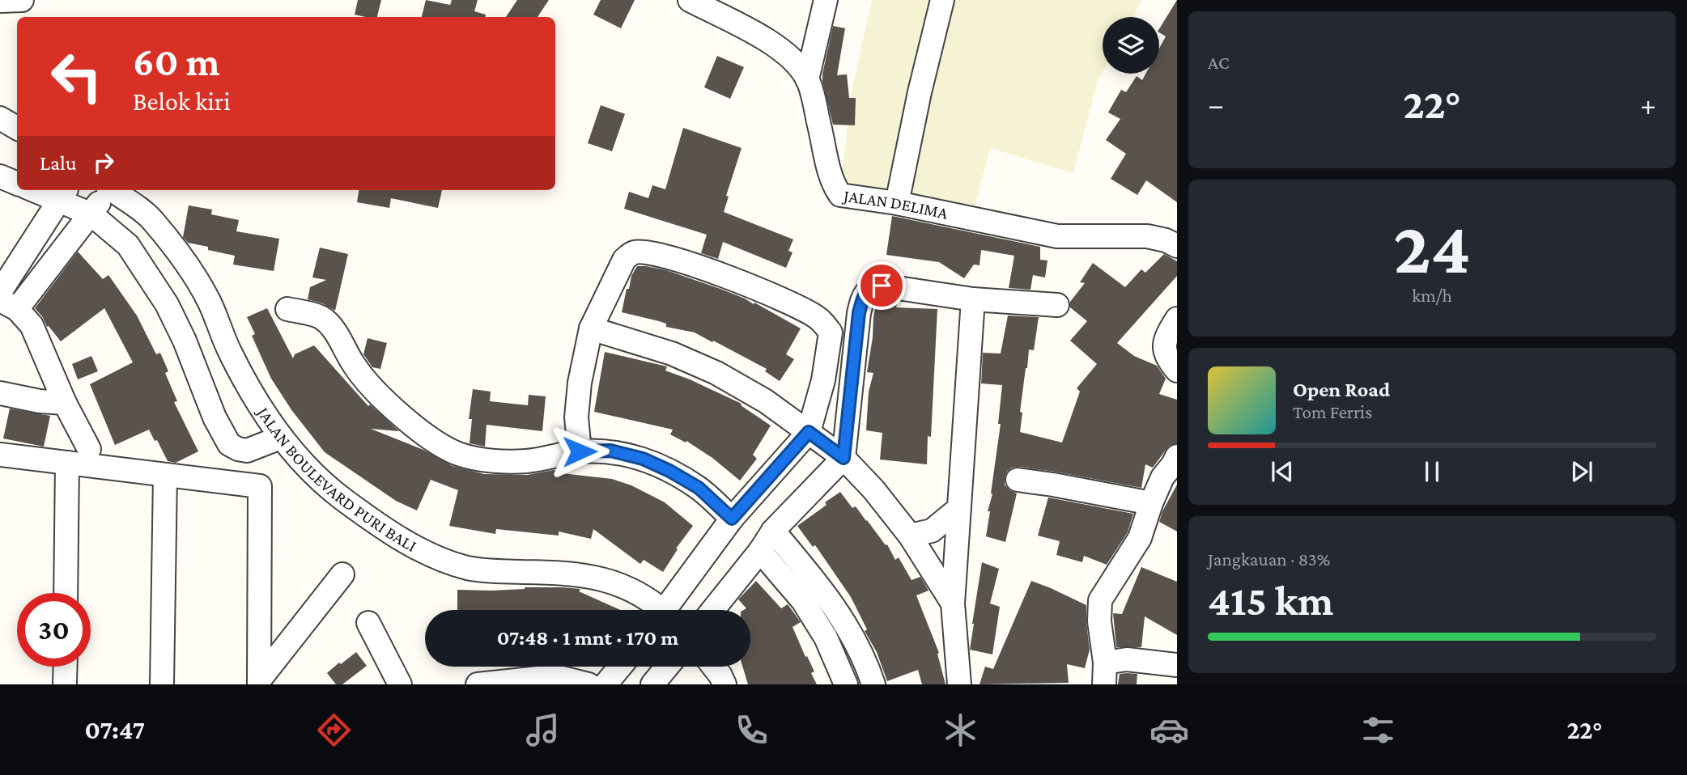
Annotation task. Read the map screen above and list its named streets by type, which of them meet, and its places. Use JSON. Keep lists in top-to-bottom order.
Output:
{
  "streets": {
    "street": ["JALAN DELIMA", "JALAN BOULEVARD PURI BALI"]
  },
  "page": {
    "tile": [
      "AC",
      ["24", "km/h"],
      ["Jangkauan · 83%", "415 km"]
    ],
    "turn": ["60 m", "Belok kiri"],
    "heat": ["−", "22°", "+"],
    "then": "Lalu",
    "song": ["Open Road", "Tom Ferris"],
    "limit": "30",
    "trip": "07:48 · 1 mnt · 170 m",
    "tabs": ["07:47", "22°"]
  }
}
